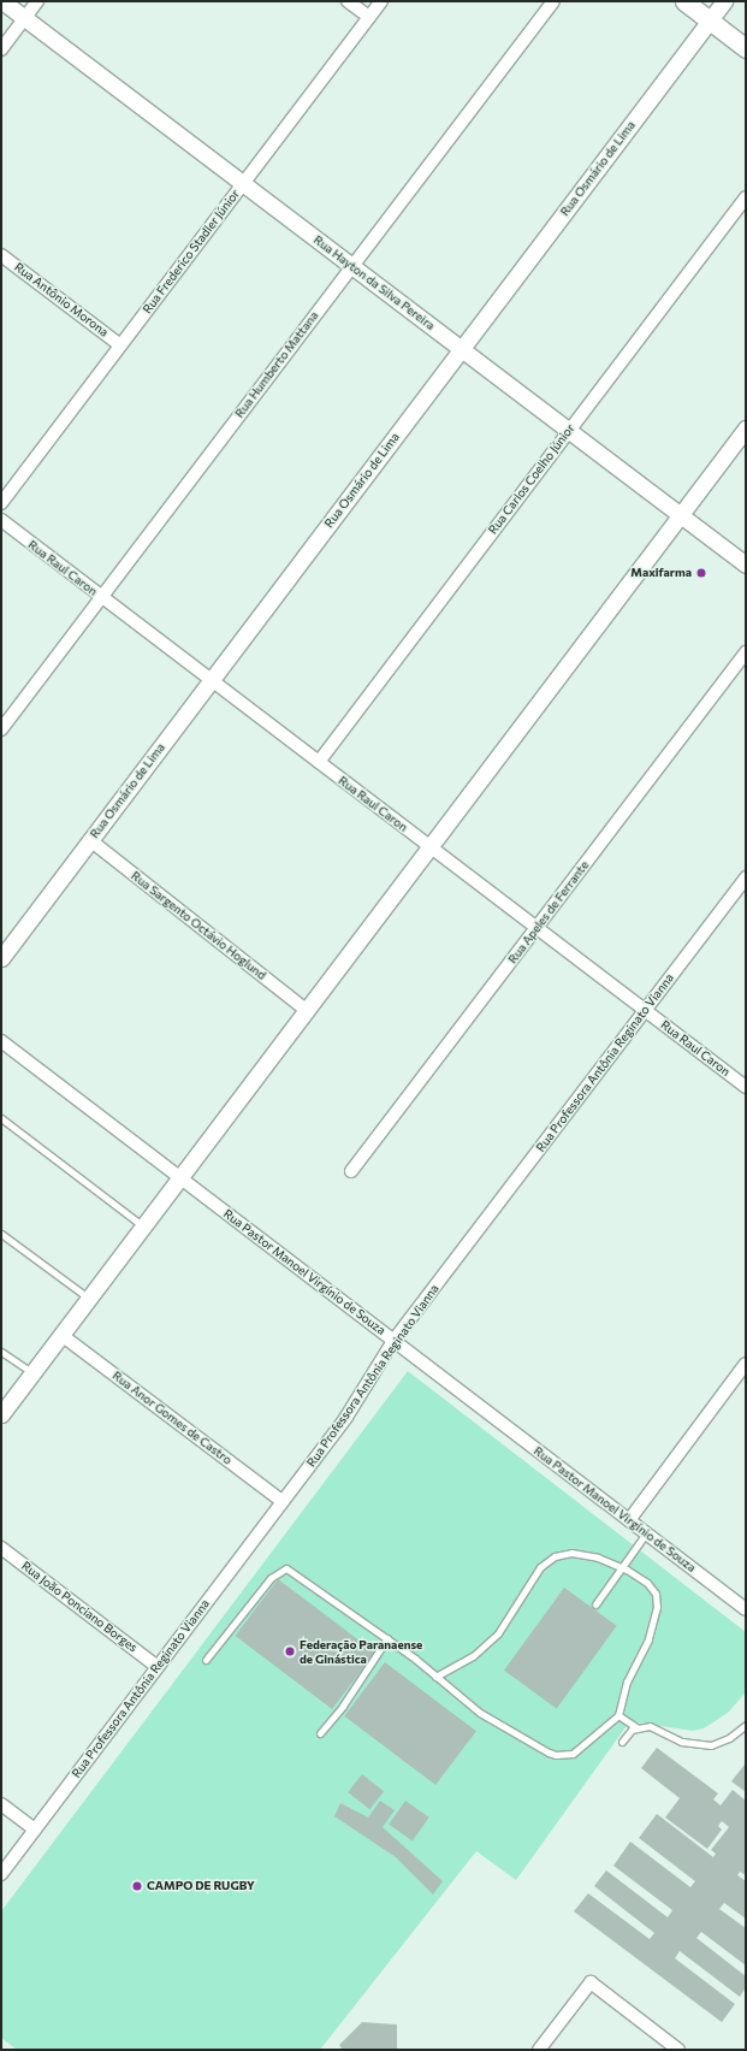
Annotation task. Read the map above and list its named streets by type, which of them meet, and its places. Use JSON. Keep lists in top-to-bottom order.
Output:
{
  "streets": {
    "street": [
      "Rua Osmário de Lima",
      "Rua Frederico Stadler Júnior",
      "Rua Hayton da Silva Pereira",
      "Rua Antônio Morona",
      "Rua Humberto Mattana",
      "Rua Carlos Coelho Júnior",
      "Rua Raul Caron",
      "Rua Apeles de Ferrante",
      "Rua Sargento Octávio Hoglund",
      "Rua Professora Antônia Reginato Vianna",
      "Rua Pastor Manoel Virgínio de Souza",
      "Rua Anor Gomes de Castro",
      "Rua João Ponciano Borges"
    ]
  },
  "crossings": [
    ["Rua Osmário de Lima", "Rua Hayton da Silva Pereira"],
    ["Rua Osmário de Lima", "Rua Raul Caron"],
    ["Rua Osmário de Lima", "Rua Sargento Octávio Hoglund"],
    ["Rua Frederico Stadler Júnior", "Rua Hayton da Silva Pereira"],
    ["Rua Frederico Stadler Júnior", "Rua Antônio Morona"],
    ["Rua Hayton da Silva Pereira", "Rua Humberto Mattana"],
    ["Rua Hayton da Silva Pereira", "Rua Carlos Coelho Júnior"],
    ["Rua Humberto Mattana", "Rua Raul Caron"],
    ["Rua Carlos Coelho Júnior", "Rua Raul Caron"],
    ["Rua Raul Caron", "Rua Apeles de Ferrante"],
    ["Rua Raul Caron", "Rua Professora Antônia Reginato Vianna"],
    ["Rua Professora Antônia Reginato Vianna", "Rua Pastor Manoel Virgínio de Souza"],
    ["Rua Professora Antônia Reginato Vianna", "Rua Anor Gomes de Castro"],
    ["Rua Professora Antônia Reginato Vianna", "Rua João Ponciano Borges"]
  ],
  "places": ["Maxifarma", "Federação Paranaense de Ginástica", "CAMPO DE RUGBY"]
}
